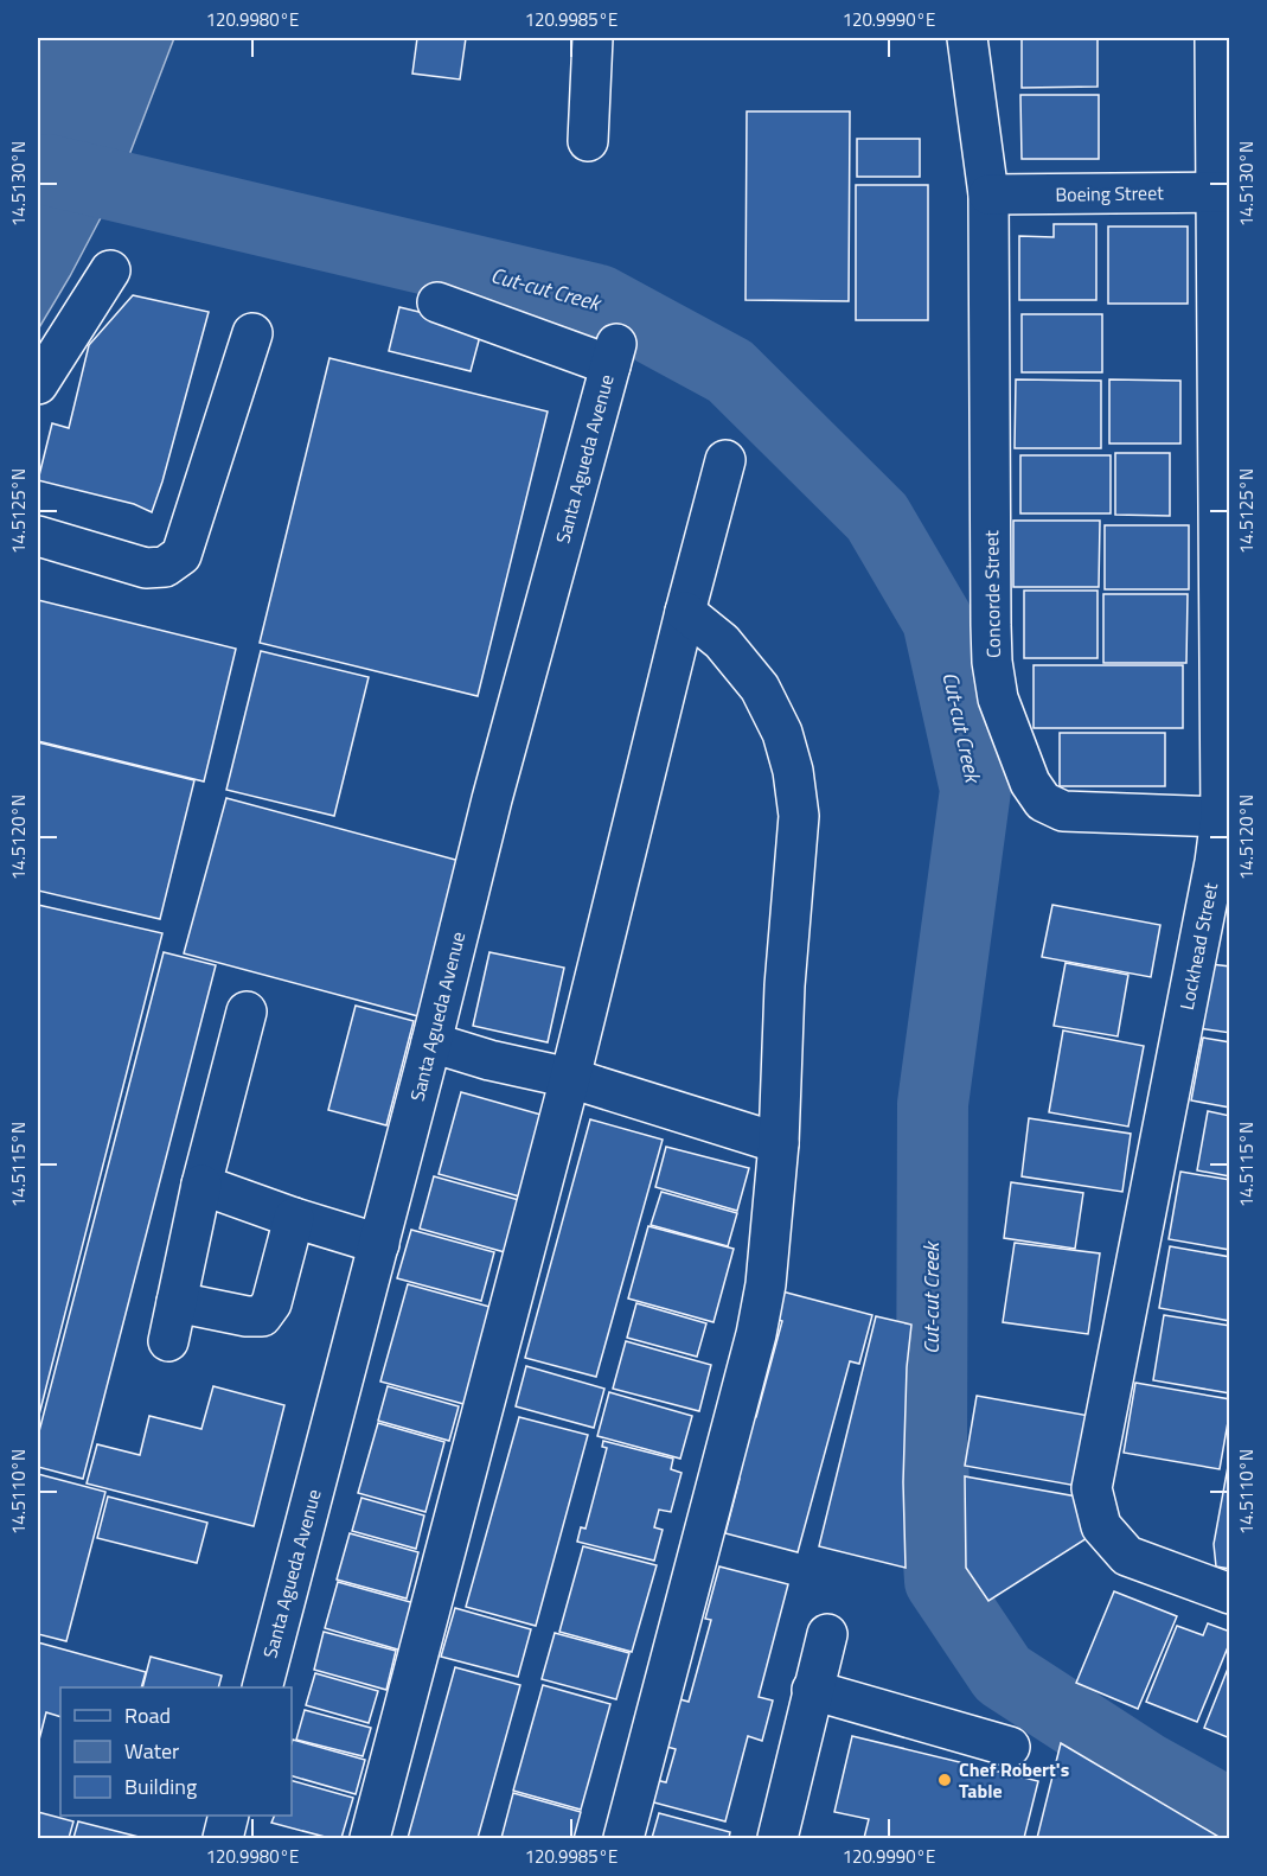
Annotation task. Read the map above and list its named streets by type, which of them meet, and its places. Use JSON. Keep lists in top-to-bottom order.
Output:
{
  "streets": {
    "street": [
      "Boeing Street",
      "Santa Agueda Avenue",
      "Concorde Street",
      "Lockhead Street"
    ]
  },
  "crossings": [
    ["Boeing Street", "Concorde Street"],
    ["Boeing Street", "Lockhead Street"],
    ["Concorde Street", "Lockhead Street"]
  ],
  "water": ["Cut-cut Creek"],
  "places": ["Chef Robert's Table"],
  "legend": ["Road", "Water", "Building"],
  "coordinates": [
    "120.9980°E",
    "120.9985°E",
    "120.9990°E",
    "14.5130°N",
    "14.5125°N",
    "14.5120°N",
    "14.5115°N",
    "14.5110°N"
  ]
}
